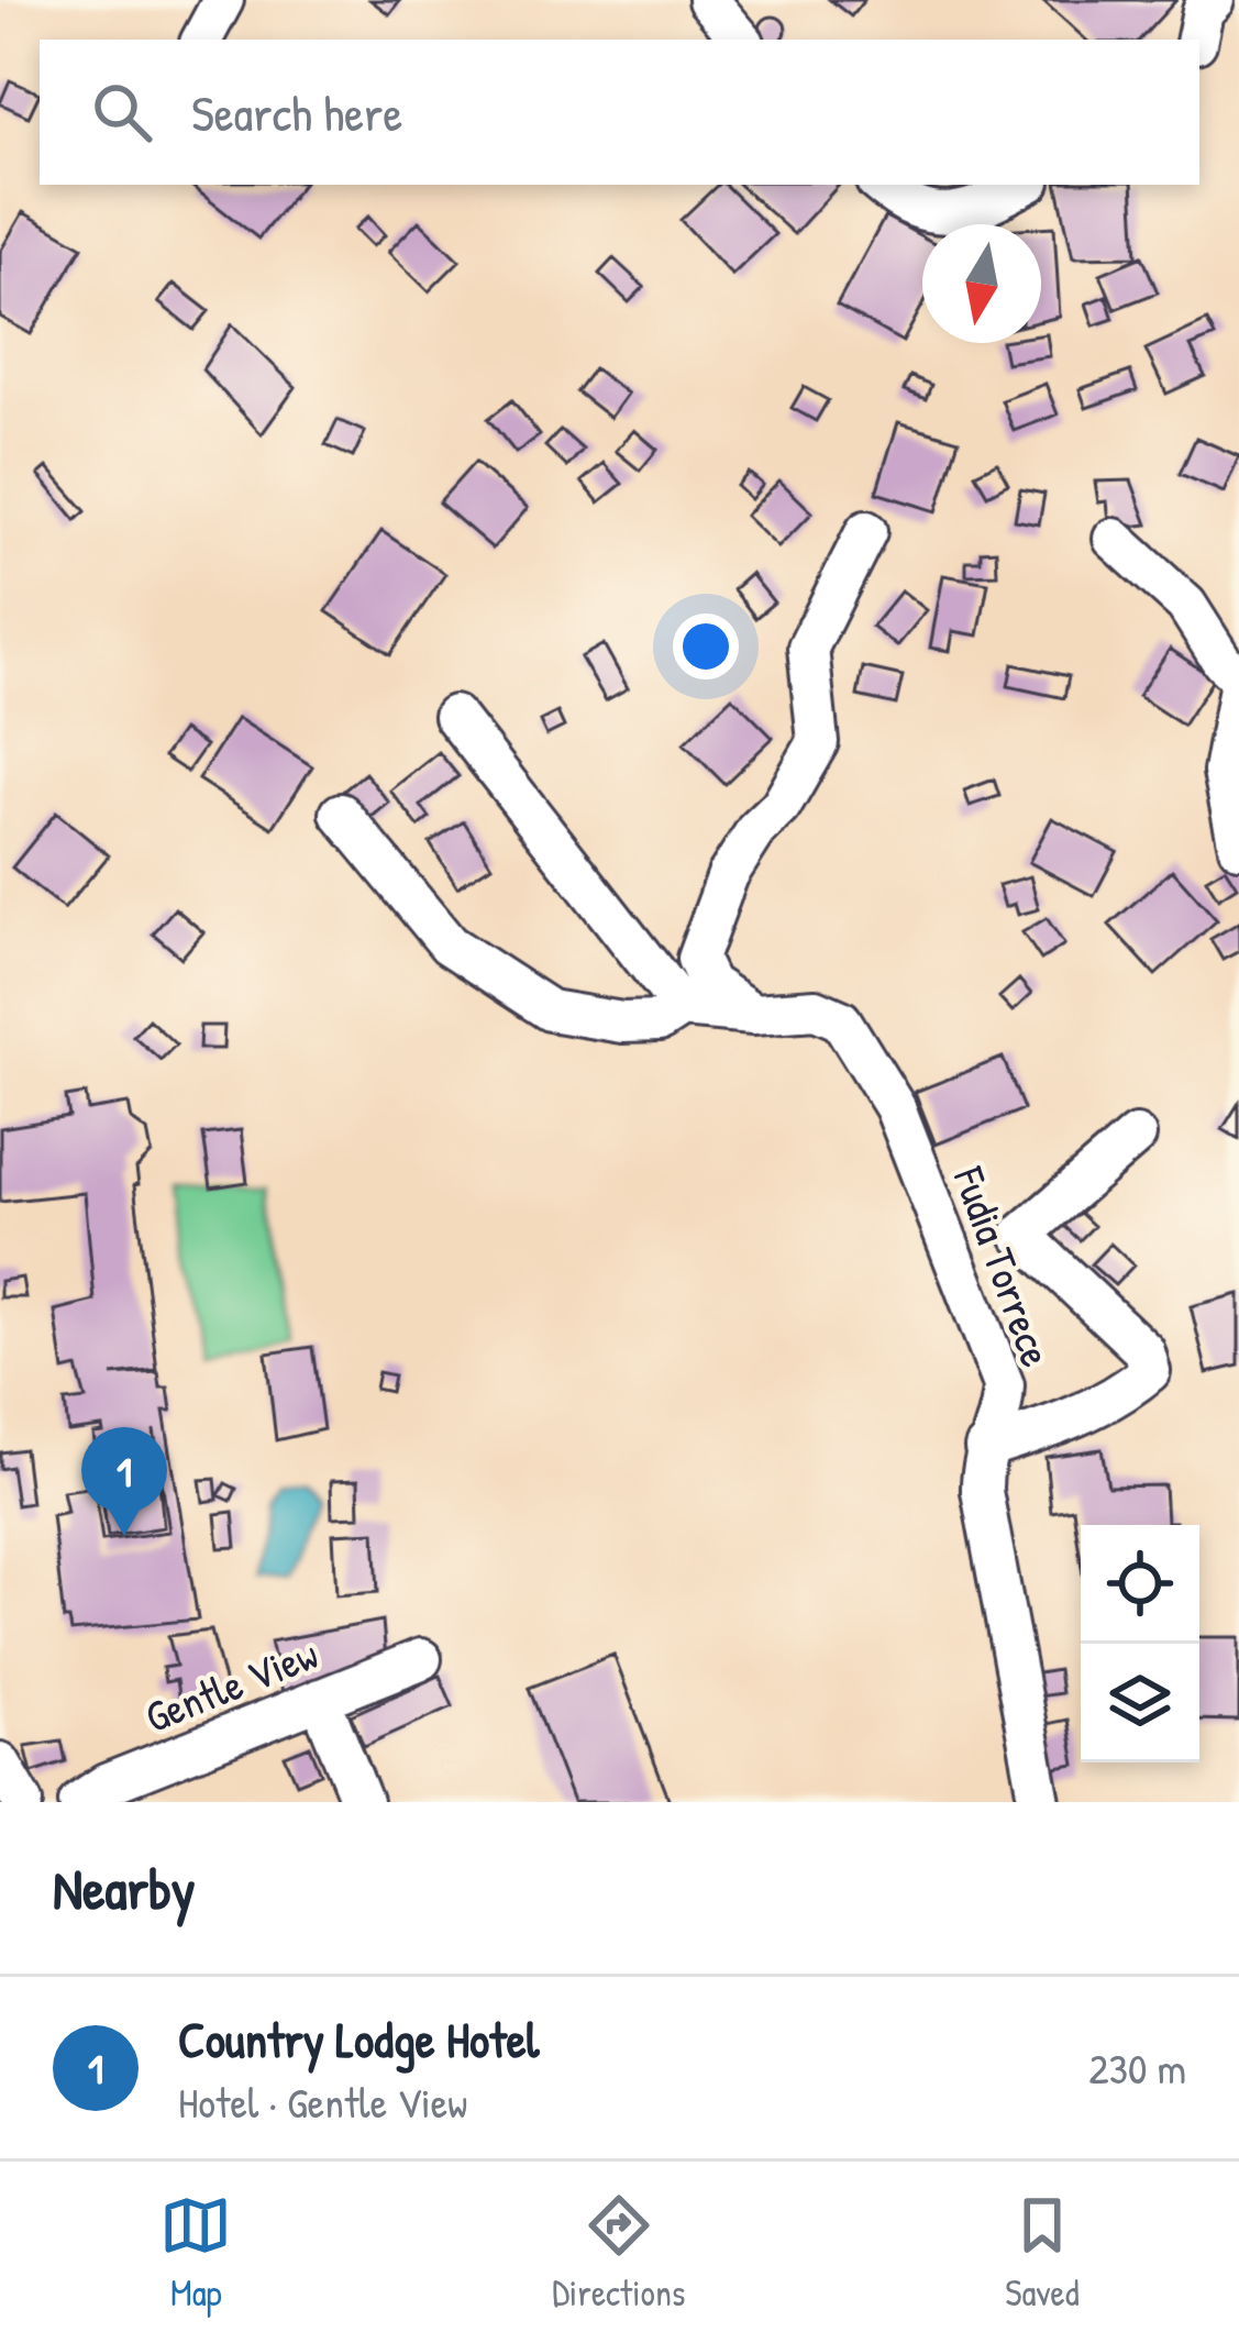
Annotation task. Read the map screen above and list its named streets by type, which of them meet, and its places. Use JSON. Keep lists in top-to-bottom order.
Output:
{
  "streets": {
    "street": ["Fudia Torrece", "Gentle View"]
  },
  "north": "bottom",
  "page": {
    "search": "Search here",
    "pins": "1",
    "heading": "Nearby",
    "list": [
      {
        "mark": "1",
        "name": "Country Lodge Hotel",
        "note": "Hotel · Gentle View",
        "value": "230 m"
      }
    ],
    "nav": ["Map", "Directions", "Saved"]
  }
}
